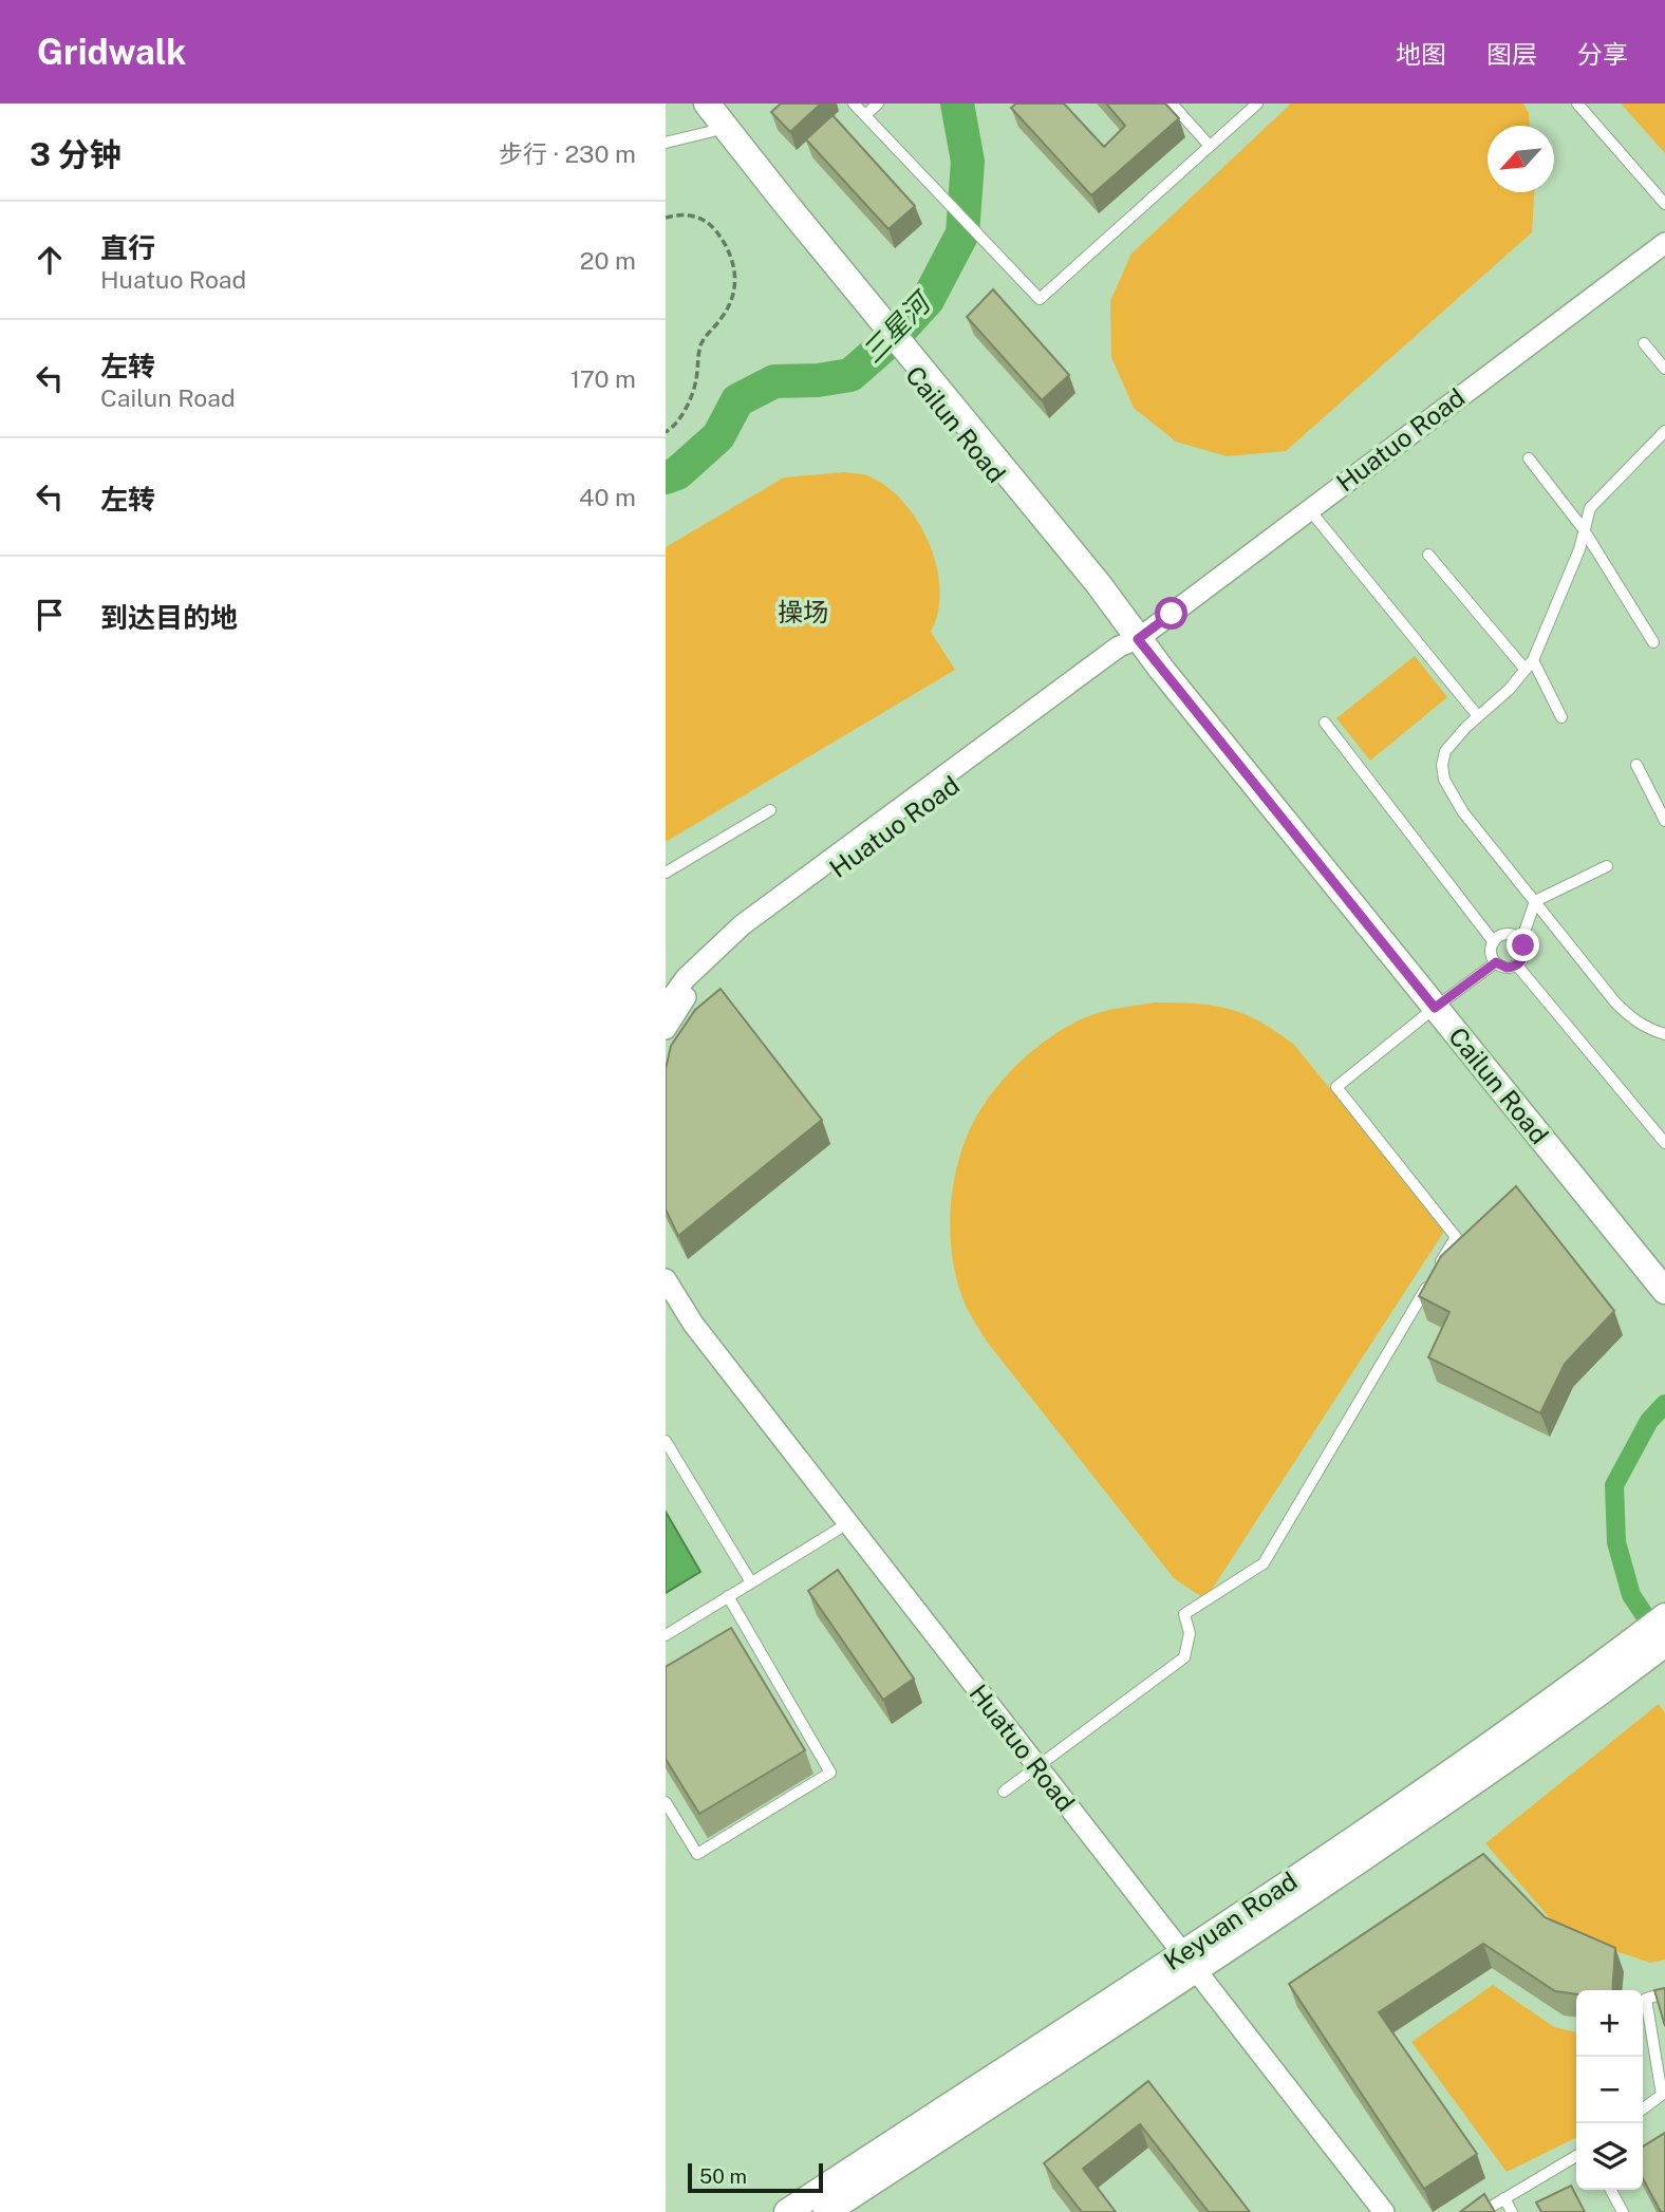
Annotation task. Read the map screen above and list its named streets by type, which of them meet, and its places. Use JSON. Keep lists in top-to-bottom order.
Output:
{
  "streets": {
    "street": ["Cailun Road", "Huatuo Road", "Keyuan Road"]
  },
  "crossings": [
    ["Cailun Road", "Huatuo Road"],
    ["Huatuo Road", "Keyuan Road"]
  ],
  "water": ["三星河"],
  "parks": ["操场"],
  "scale_bar": "50 m",
  "north": "bottom left",
  "page": {
    "header": "Gridwalk",
    "nav": ["地图", "图层", "分享"],
    "heading": ["3 分钟", "步行 · 230 m"],
    "list": [
      ["直行", "Huatuo Road", "20 m"],
      ["左转", "Cailun Road", "170 m"],
      ["左转", "40 m"],
      "到达目的地"
    ],
    "map_buttons": ["+", "−"],
    "scale": "50 m"
  }
}
